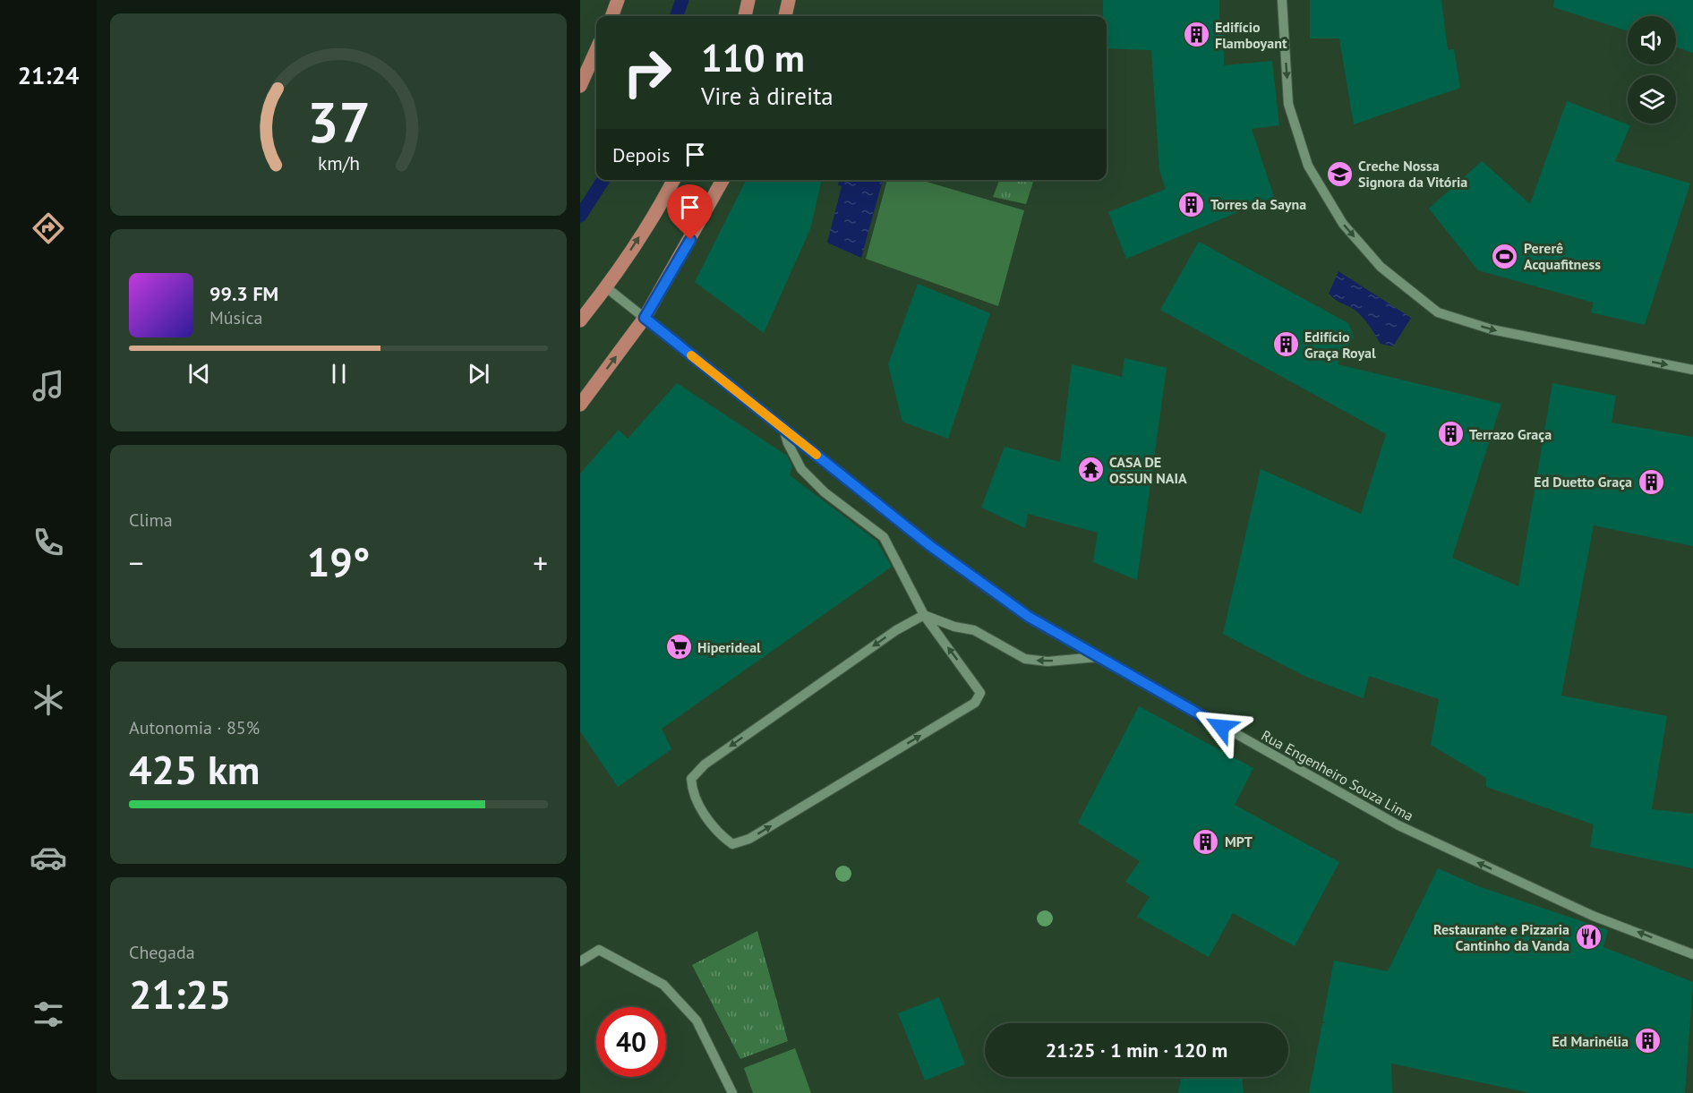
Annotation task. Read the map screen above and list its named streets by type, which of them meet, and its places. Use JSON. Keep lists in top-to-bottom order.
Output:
{
  "streets": {
    "street": ["Rua Engenheiro Souza Lima"]
  },
  "one_way": ["Rua Engenheiro Souza Lima"],
  "places": {
    "building": [
      "Edifício Flamboyant",
      "Torres da Sayna",
      "Edifício Graça Royal",
      "Terrazo Graça",
      "Ed Duetto Graça",
      "MPT",
      "Ed Marinélia"
    ],
    "school or university": ["Creche Nossa Signora da Vitória"],
    "sports": ["Pererê Acquafitness"],
    "temple": ["CASA DE OSSUN NAIA"],
    "supermarket": ["Hiperideal"],
    "restaurant": ["Restaurante e Pizzaria Cantinho da Vanda"]
  },
  "page": {
    "tabs": "21:24",
    "turn": ["110 m", "Vire à direita"],
    "then": "Depois",
    "song": ["99.3 FM", "Música"],
    "tile": [
      "Clima",
      ["Autonomia · 85%", "425 km"],
      ["Chegada", "21:25"]
    ],
    "heat": ["−", "19°", "+"],
    "limit": "40",
    "trip": "21:25 · 1 min · 120 m",
    "gauge": ["37", "km/h"]
  }
}
